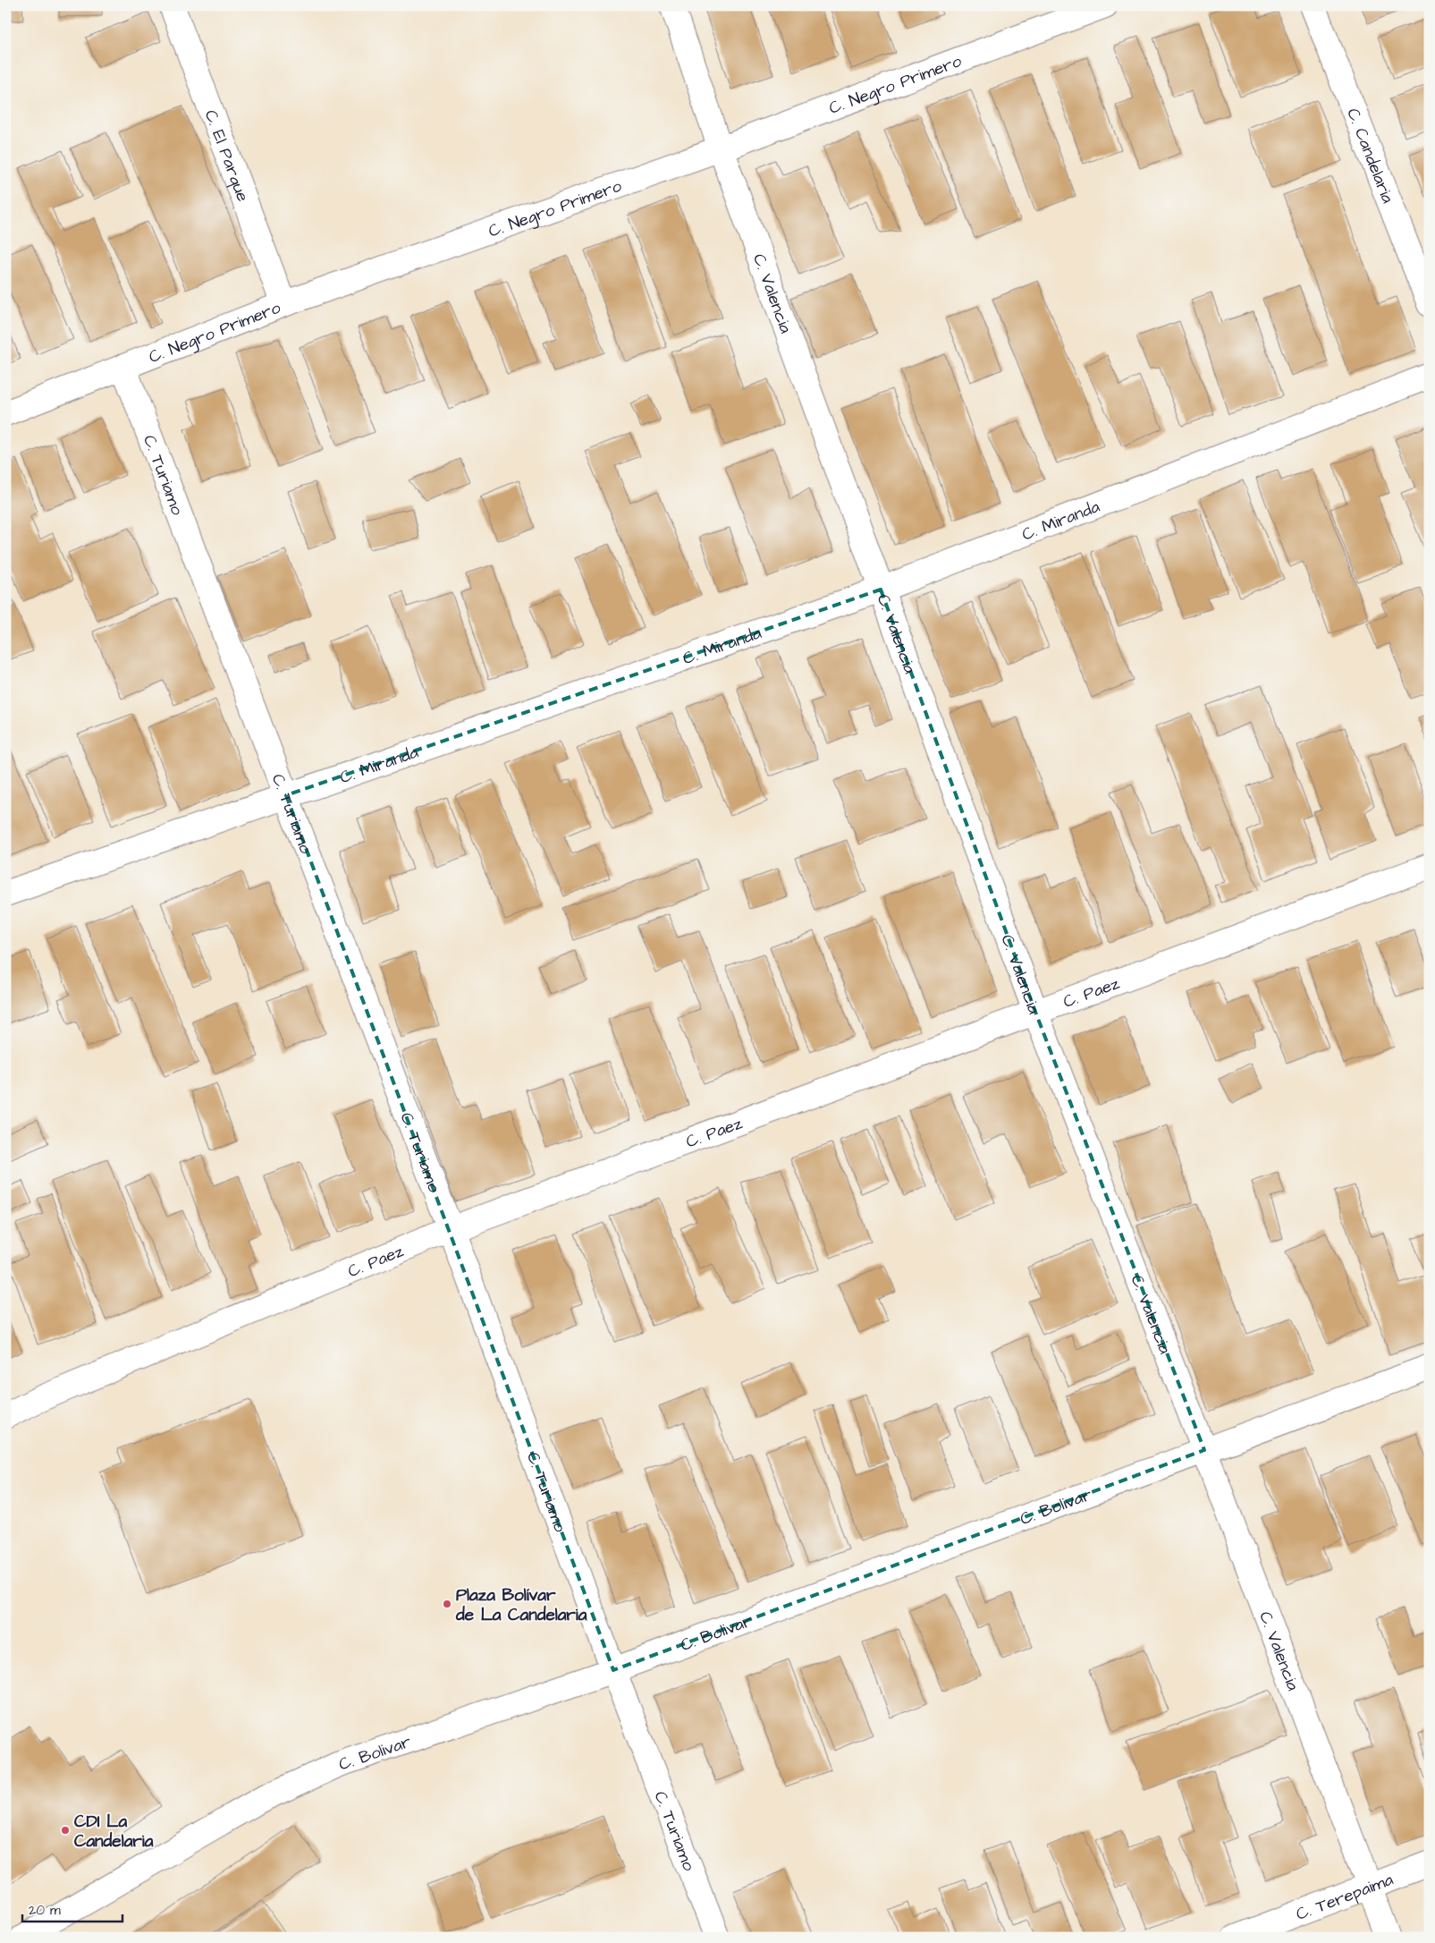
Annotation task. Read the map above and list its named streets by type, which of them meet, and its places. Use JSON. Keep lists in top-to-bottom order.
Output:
{
  "streets": {
    "street": [
      "C. Negro Primero",
      "C. El Parque",
      "C. Candelaria",
      "C. Valencia",
      "C. Turiamo",
      "C. Miranda",
      "C. Paez",
      "C. Bolivar",
      "C. Terepaima"
    ]
  },
  "crossings": [
    ["C. Negro Primero", "C. El Parque"],
    ["C. Negro Primero", "C. Valencia"],
    ["C. Negro Primero", "C. Turiamo"],
    ["C. Valencia", "C. Miranda"],
    ["C. Valencia", "C. Paez"],
    ["C. Valencia", "C. Bolivar"],
    ["C. Valencia", "C. Terepaima"],
    ["C. Turiamo", "C. Miranda"],
    ["C. Turiamo", "C. Paez"],
    ["C. Turiamo", "C. Bolivar"]
  ],
  "places": ["Plaza Bolívar de La Candelaria", "CDI La Candelaria"],
  "scale_bar": "20 m"
}
